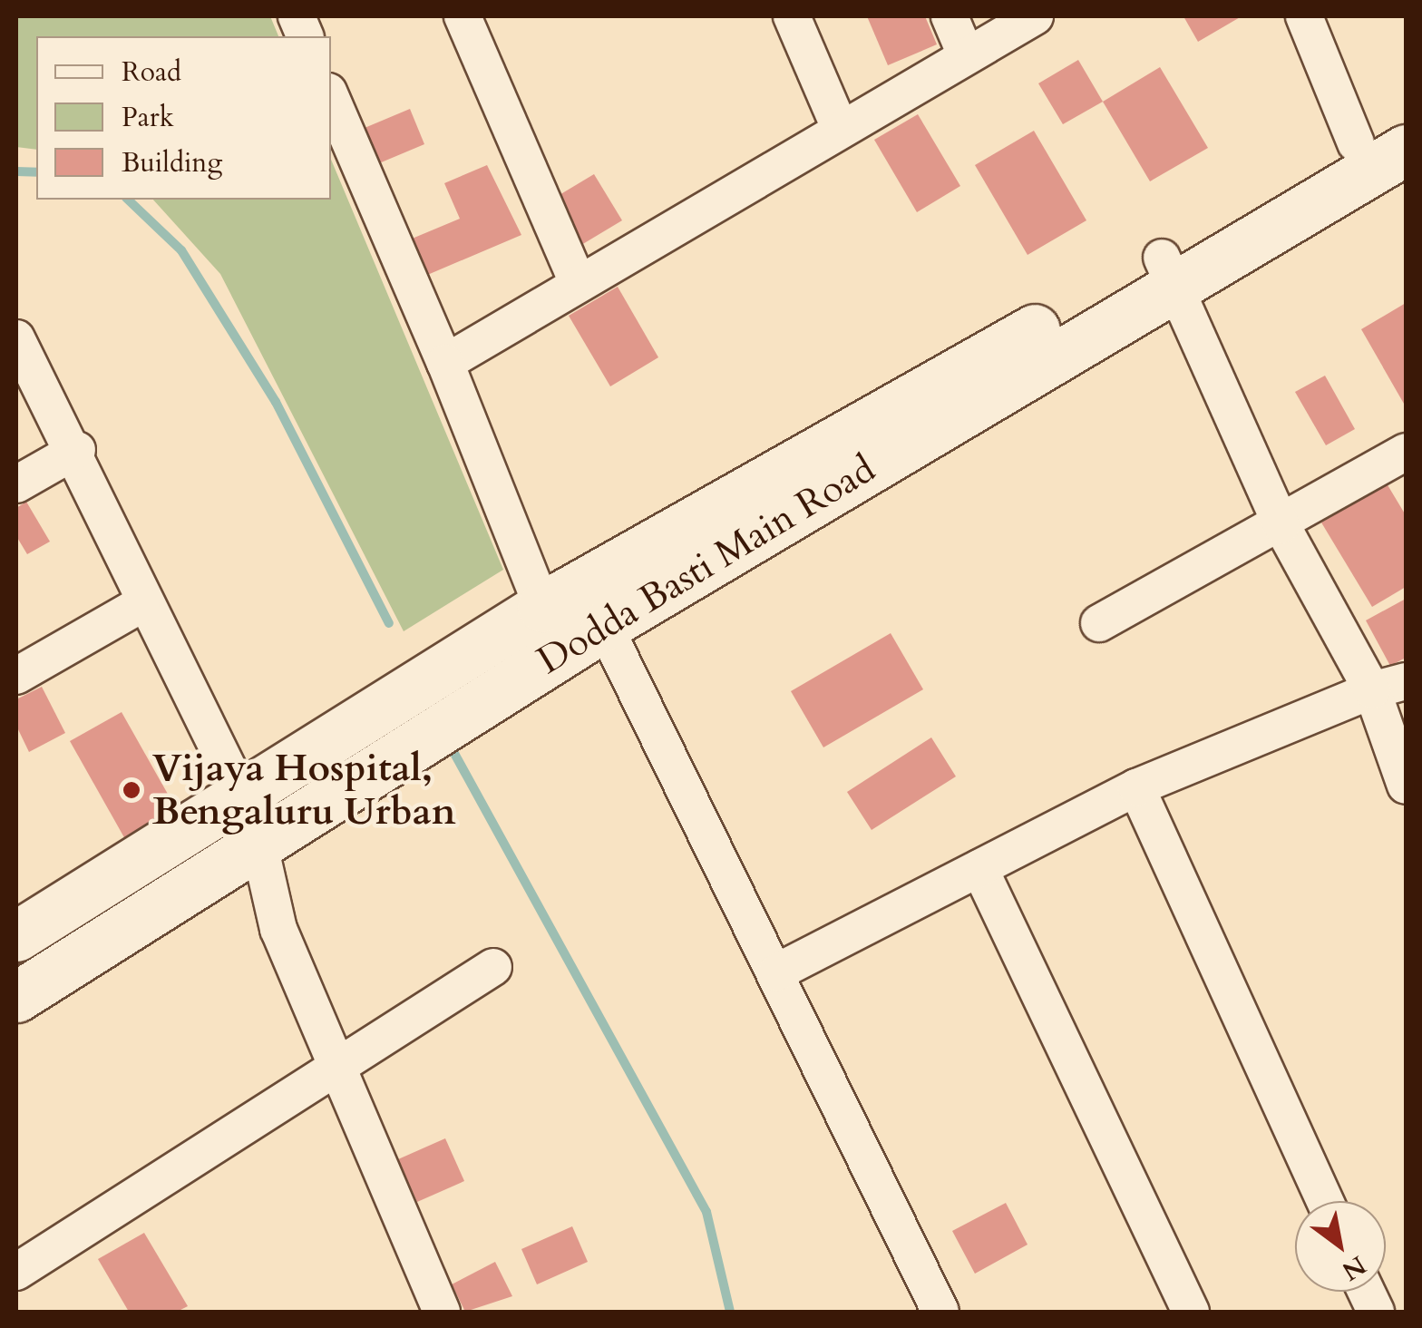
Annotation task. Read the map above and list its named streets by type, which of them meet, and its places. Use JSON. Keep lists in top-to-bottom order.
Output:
{
  "streets": {
    "street": ["Dodda Basti Main Road"]
  },
  "places": ["Vijaya Hospital, Bengaluru Urban"],
  "legend": ["Road", "Park", "Building"],
  "north": "bottom right"
}
